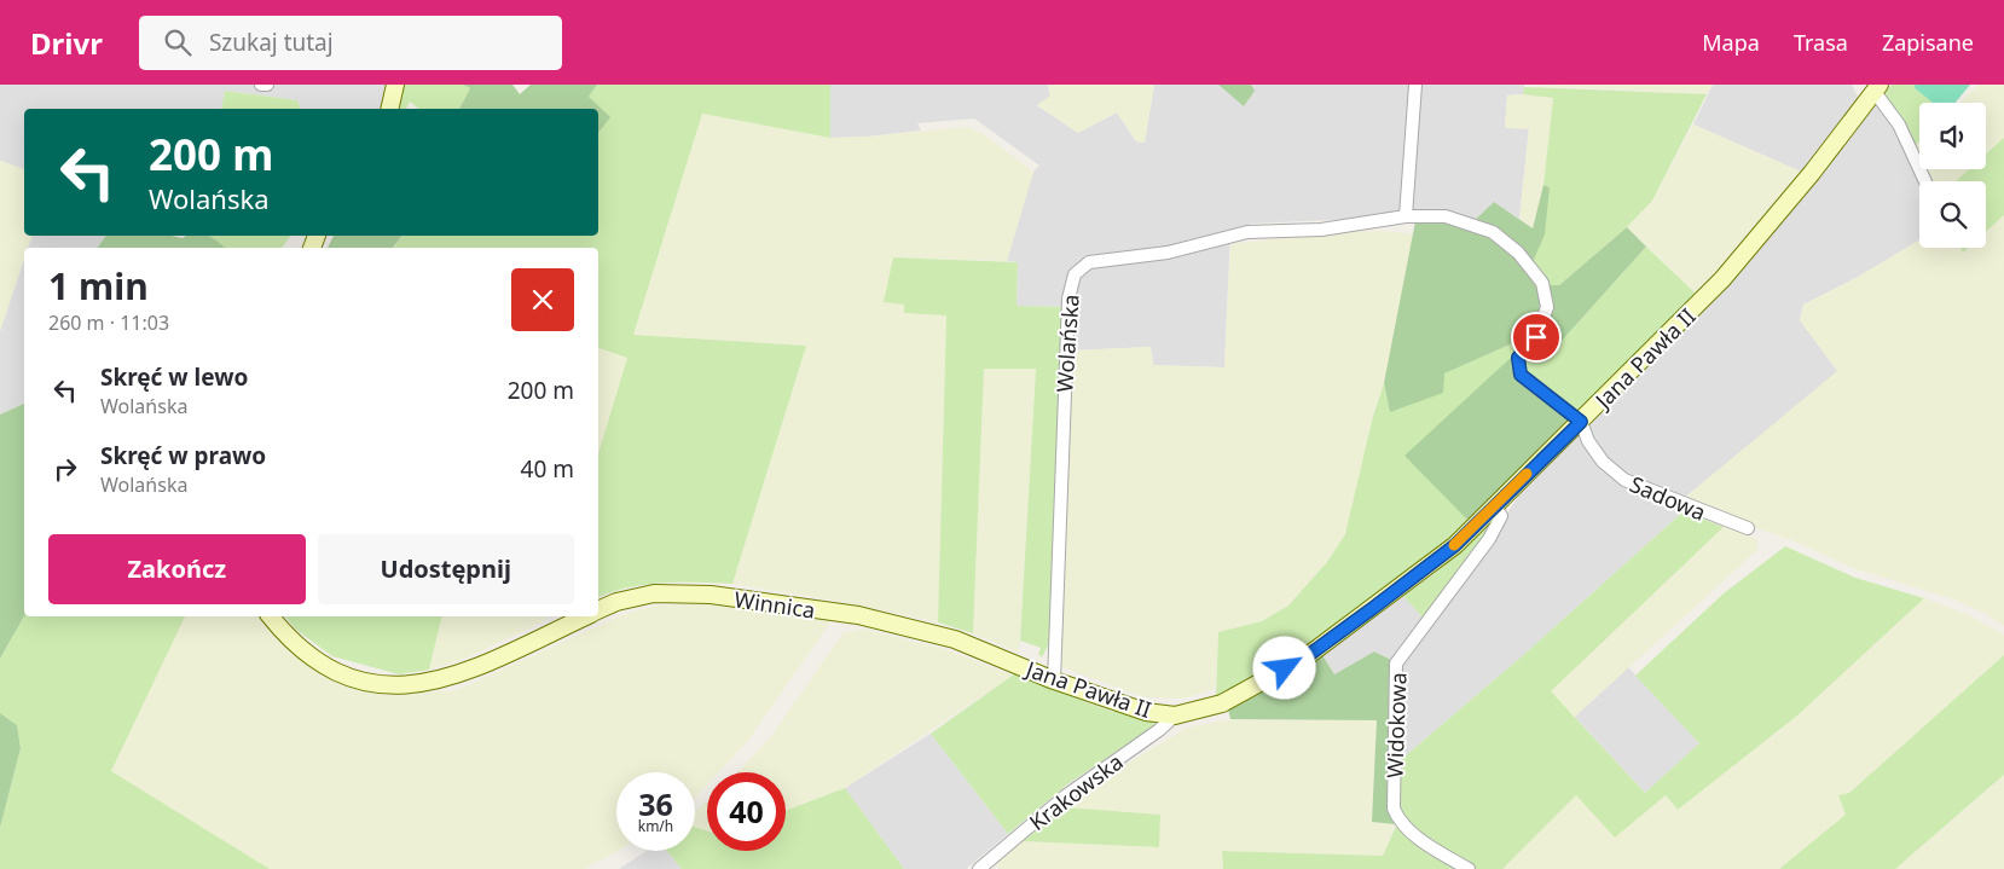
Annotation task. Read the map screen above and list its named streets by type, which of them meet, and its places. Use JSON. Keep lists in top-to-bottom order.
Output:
{
  "streets": {
    "street": [
      "Wolańska",
      "Jana Pawła II",
      "Sadowa",
      "Winnica",
      "Widokowa",
      "Krakowska"
    ]
  },
  "crossings": [
    ["Wolańska", "Jana Pawła II"],
    ["Wolańska", "Sadowa"],
    ["Jana Pawła II", "Sadowa"],
    ["Jana Pawła II", "Winnica"],
    ["Jana Pawła II", "Widokowa"],
    ["Jana Pawła II", "Krakowska"]
  ],
  "page": {
    "header": "Drivr",
    "search": "Szukaj tutaj",
    "nav": ["Mapa", "Trasa", "Zapisane"],
    "turn": ["200 m", "Wolańska"],
    "heading": ["1 min", "260 m · 11:03"],
    "list": [
      {
        "name": "Skręć w lewo",
        "note": "Wolańska",
        "value": "200 m"
      },
      {
        "name": "Skręć w prawo",
        "note": "Wolańska",
        "value": "40 m"
      }
    ],
    "buttons": ["Zakończ", "Udostępnij"],
    "speed": "36 km/h",
    "limit": "40"
  }
}
